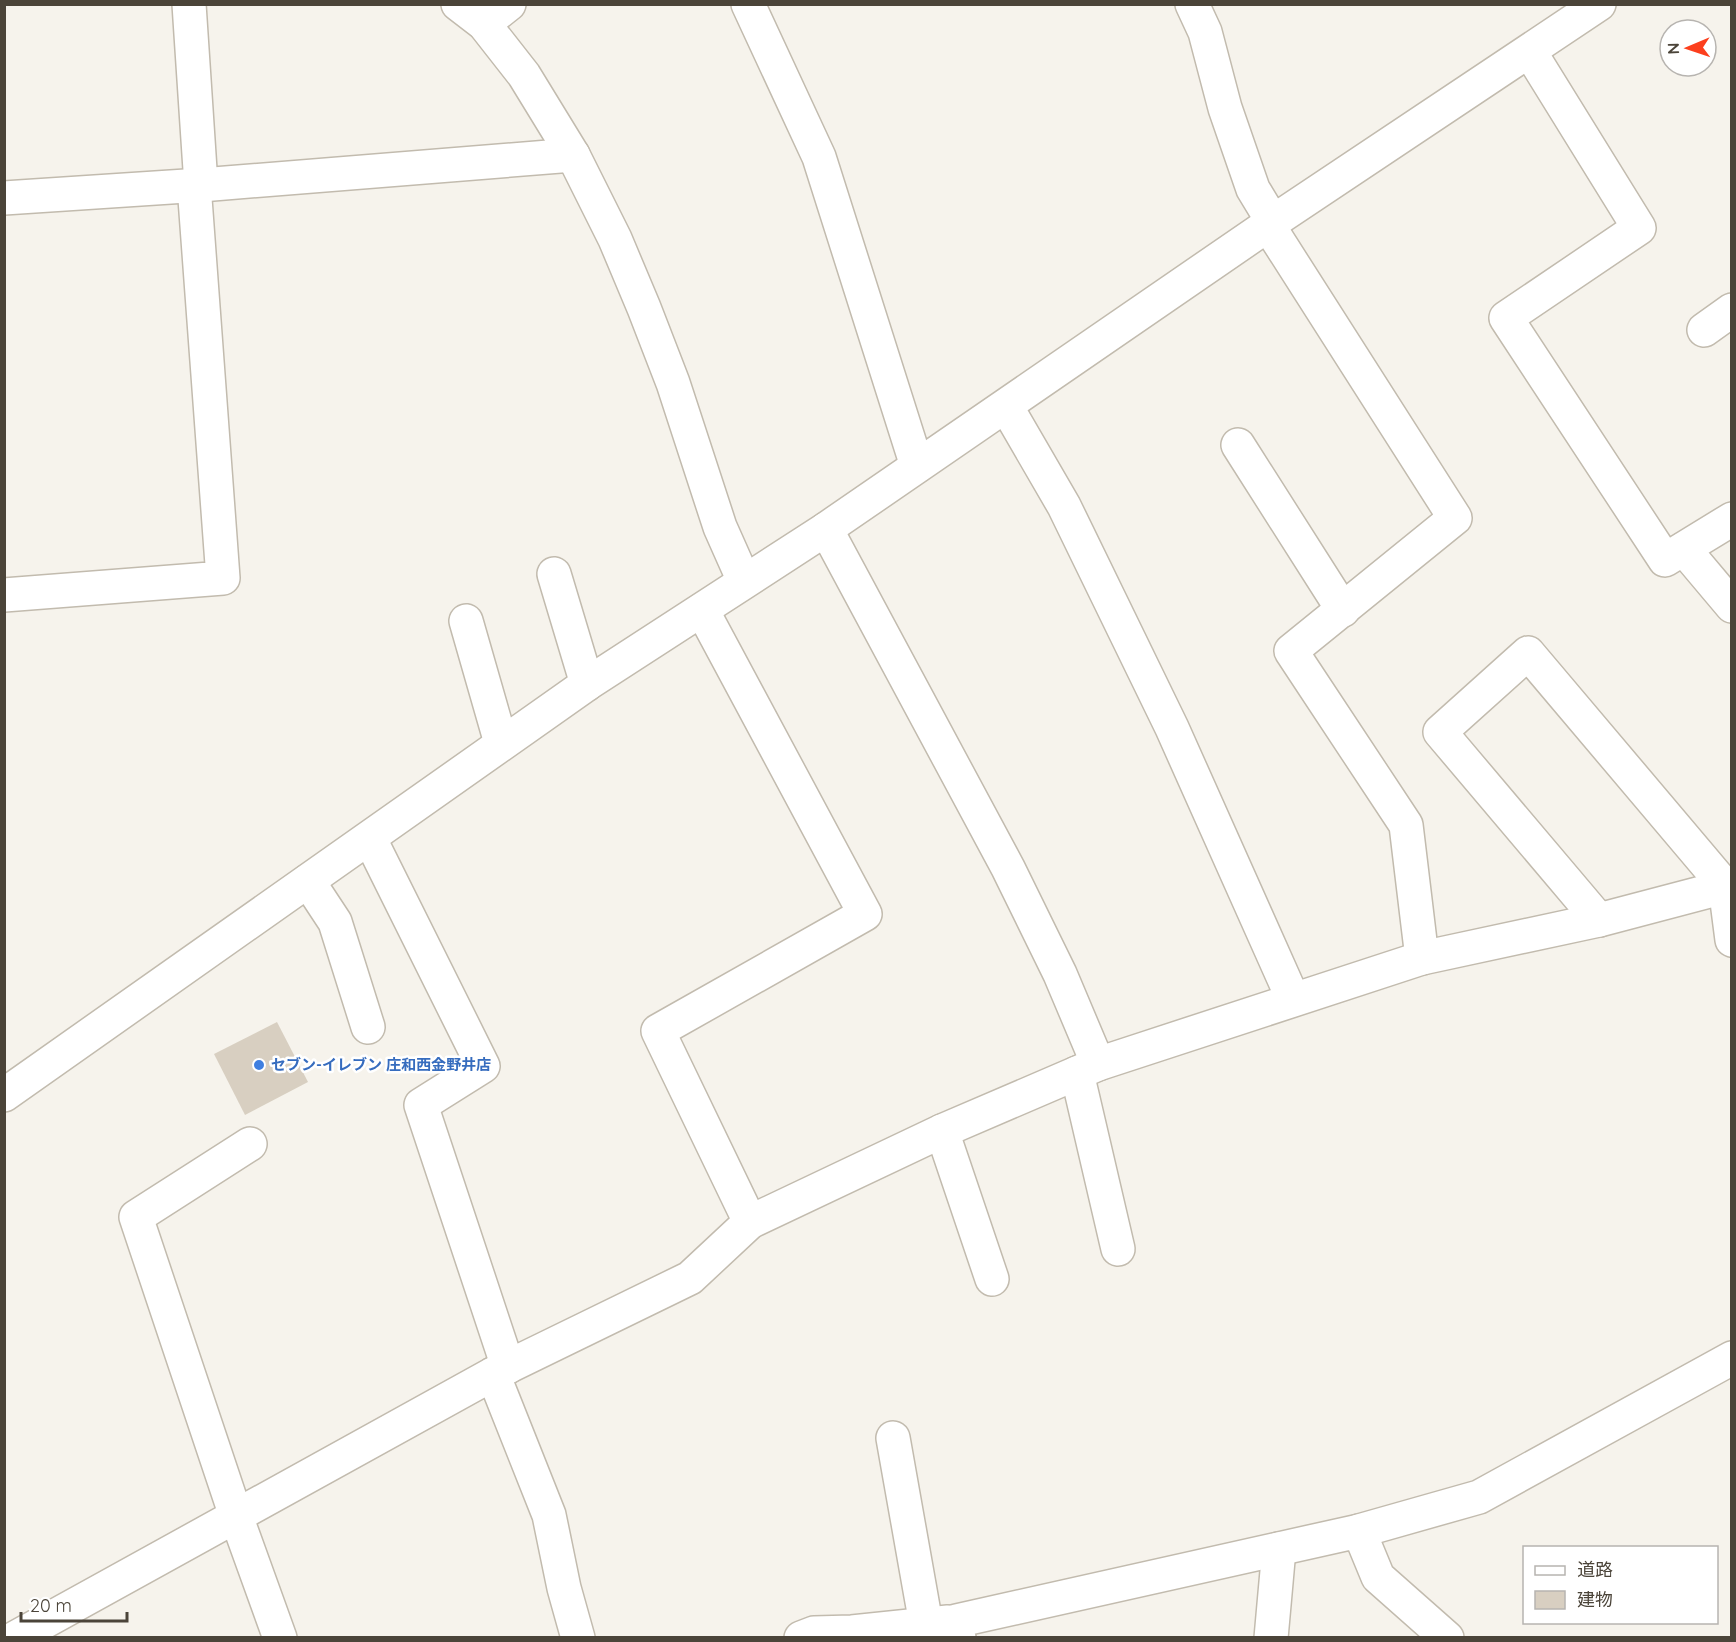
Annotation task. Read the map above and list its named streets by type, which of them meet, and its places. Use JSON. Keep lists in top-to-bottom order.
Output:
{
  "places": ["セブン-イレブン 庄和西金野井店"],
  "legend": ["道路", "建物"],
  "scale_bar": "20 m",
  "north": "left"
}
